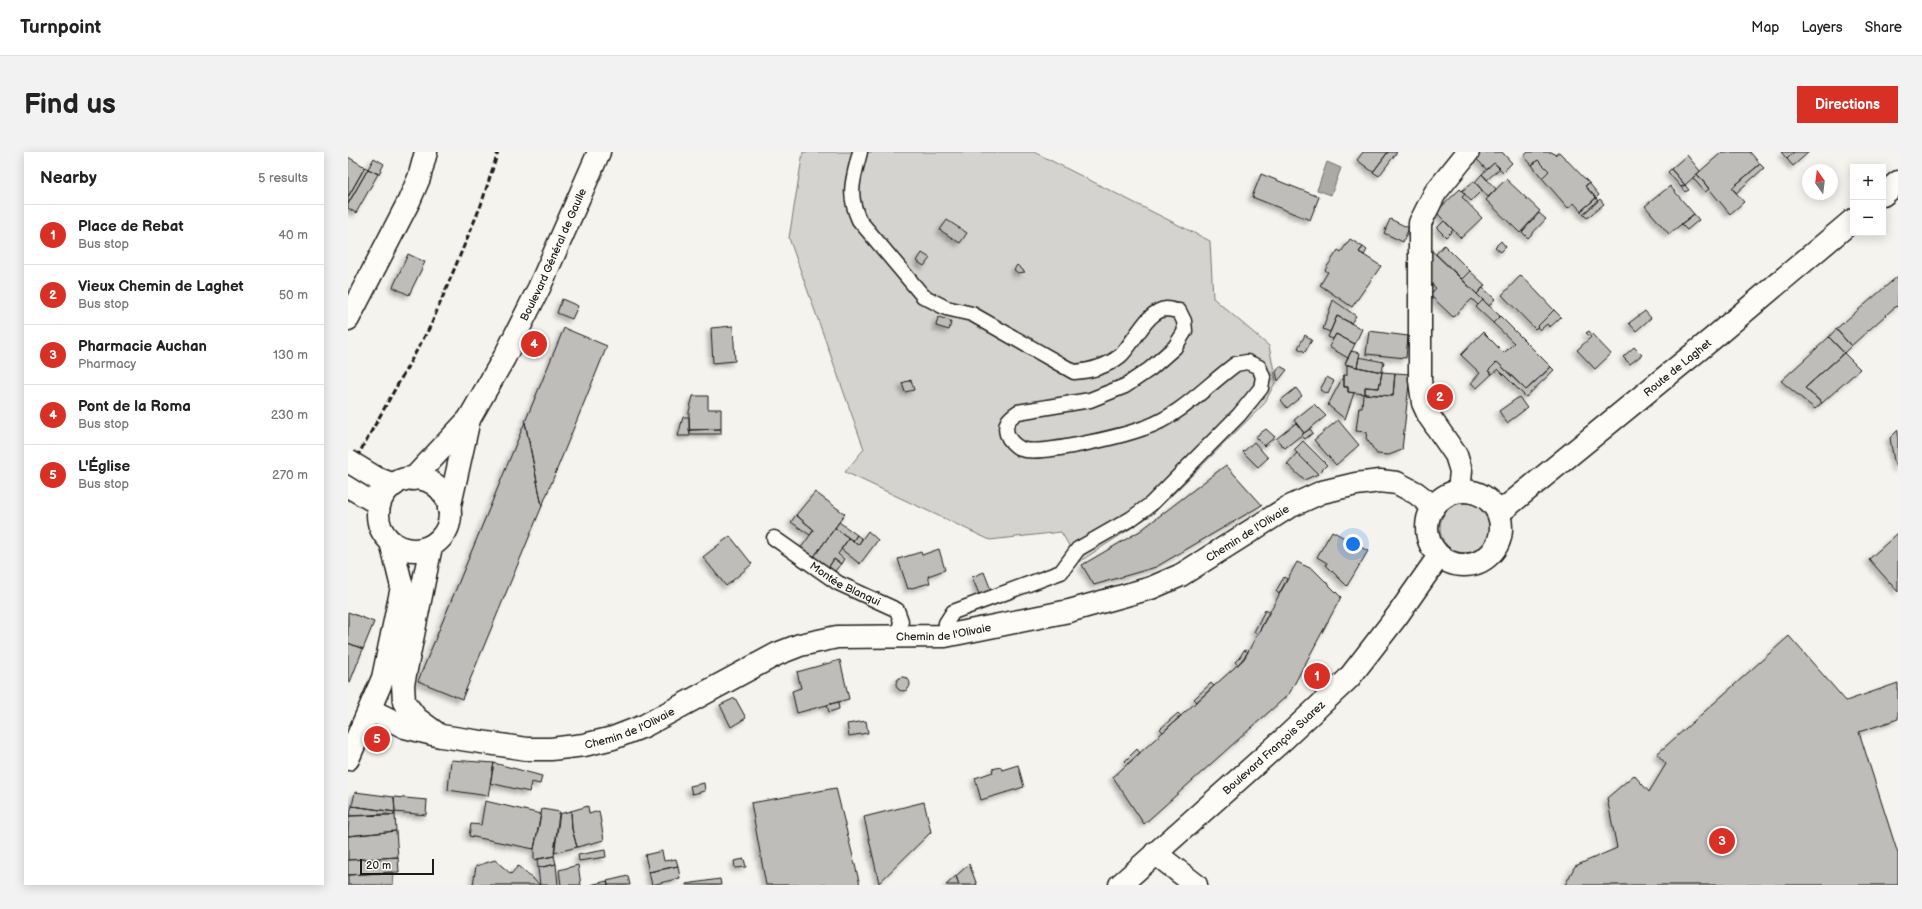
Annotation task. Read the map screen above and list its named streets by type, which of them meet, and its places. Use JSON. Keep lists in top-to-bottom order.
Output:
{
  "streets": {
    "street": [
      "Boulevard Général de Gaulle",
      "Route de Laghet",
      "Chemin de l'Olivaie",
      "Boulevard François Suarez"
    ],
    "lane": ["Montée Blanqui"]
  },
  "crossings": [
    ["Boulevard Général de Gaulle", "Chemin de l'Olivaie"],
    ["Route de Laghet", "Chemin de l'Olivaie"],
    ["Route de Laghet", "Boulevard François Suarez"],
    ["Chemin de l'Olivaie", "Montée Blanqui"],
    ["Chemin de l'Olivaie", "Boulevard François Suarez"]
  ],
  "scale_bar": "20 m",
  "north": "top",
  "page": {
    "header": "Turnpoint",
    "nav": ["Map", "Layers", "Share"],
    "buttons": "Directions",
    "title": "Find us",
    "heading": ["Nearby", "5 results"],
    "map_buttons": ["+", "−"],
    "list": [
      {
        "mark": "1",
        "name": "Place de Rebat",
        "note": "Bus stop",
        "value": "40 m"
      },
      {
        "mark": "2",
        "name": "Vieux Chemin de Laghet",
        "note": "Bus stop",
        "value": "50 m"
      },
      {
        "mark": "3",
        "name": "Pharmacie Auchan",
        "note": "Pharmacy",
        "value": "130 m"
      },
      {
        "mark": "4",
        "name": "Pont de la Roma",
        "note": "Bus stop",
        "value": "230 m"
      },
      {
        "mark": "5",
        "name": "L'Église",
        "note": "Bus stop",
        "value": "270 m"
      }
    ],
    "pins": [
      "4",
      "2",
      "1",
      "5",
      "3"
    ],
    "scale": "20 m"
  }
}
